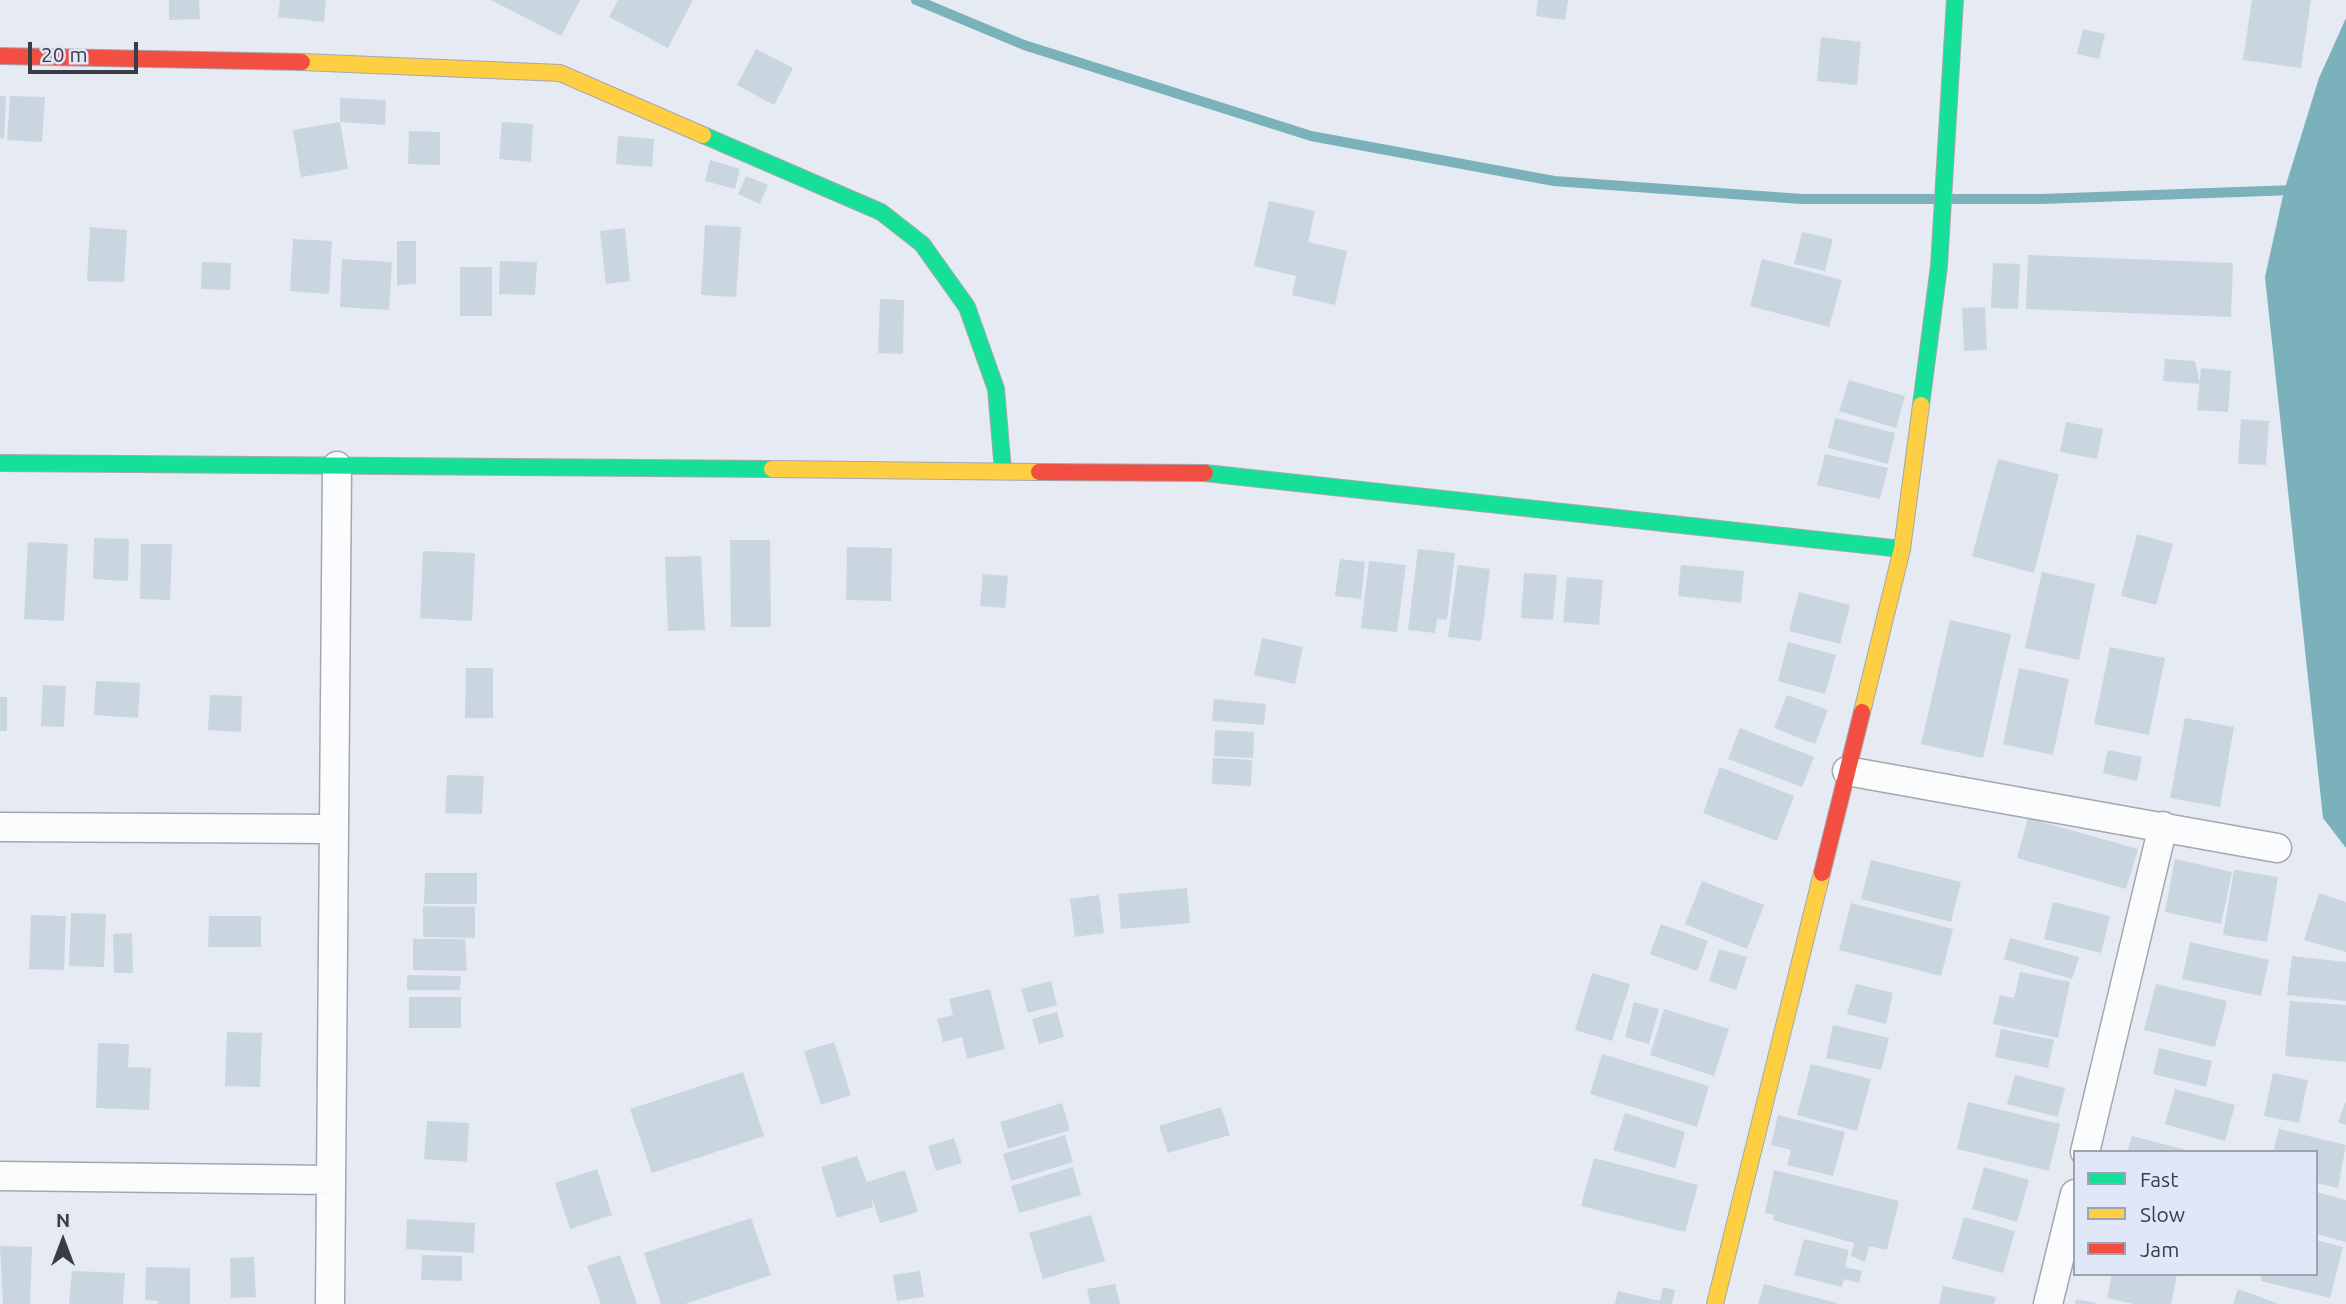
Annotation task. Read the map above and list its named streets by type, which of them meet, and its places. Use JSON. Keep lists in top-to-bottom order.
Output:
{
  "legend": ["Fast", "Slow", "Jam"],
  "scale_bar": "20 m",
  "north": "top"
}
